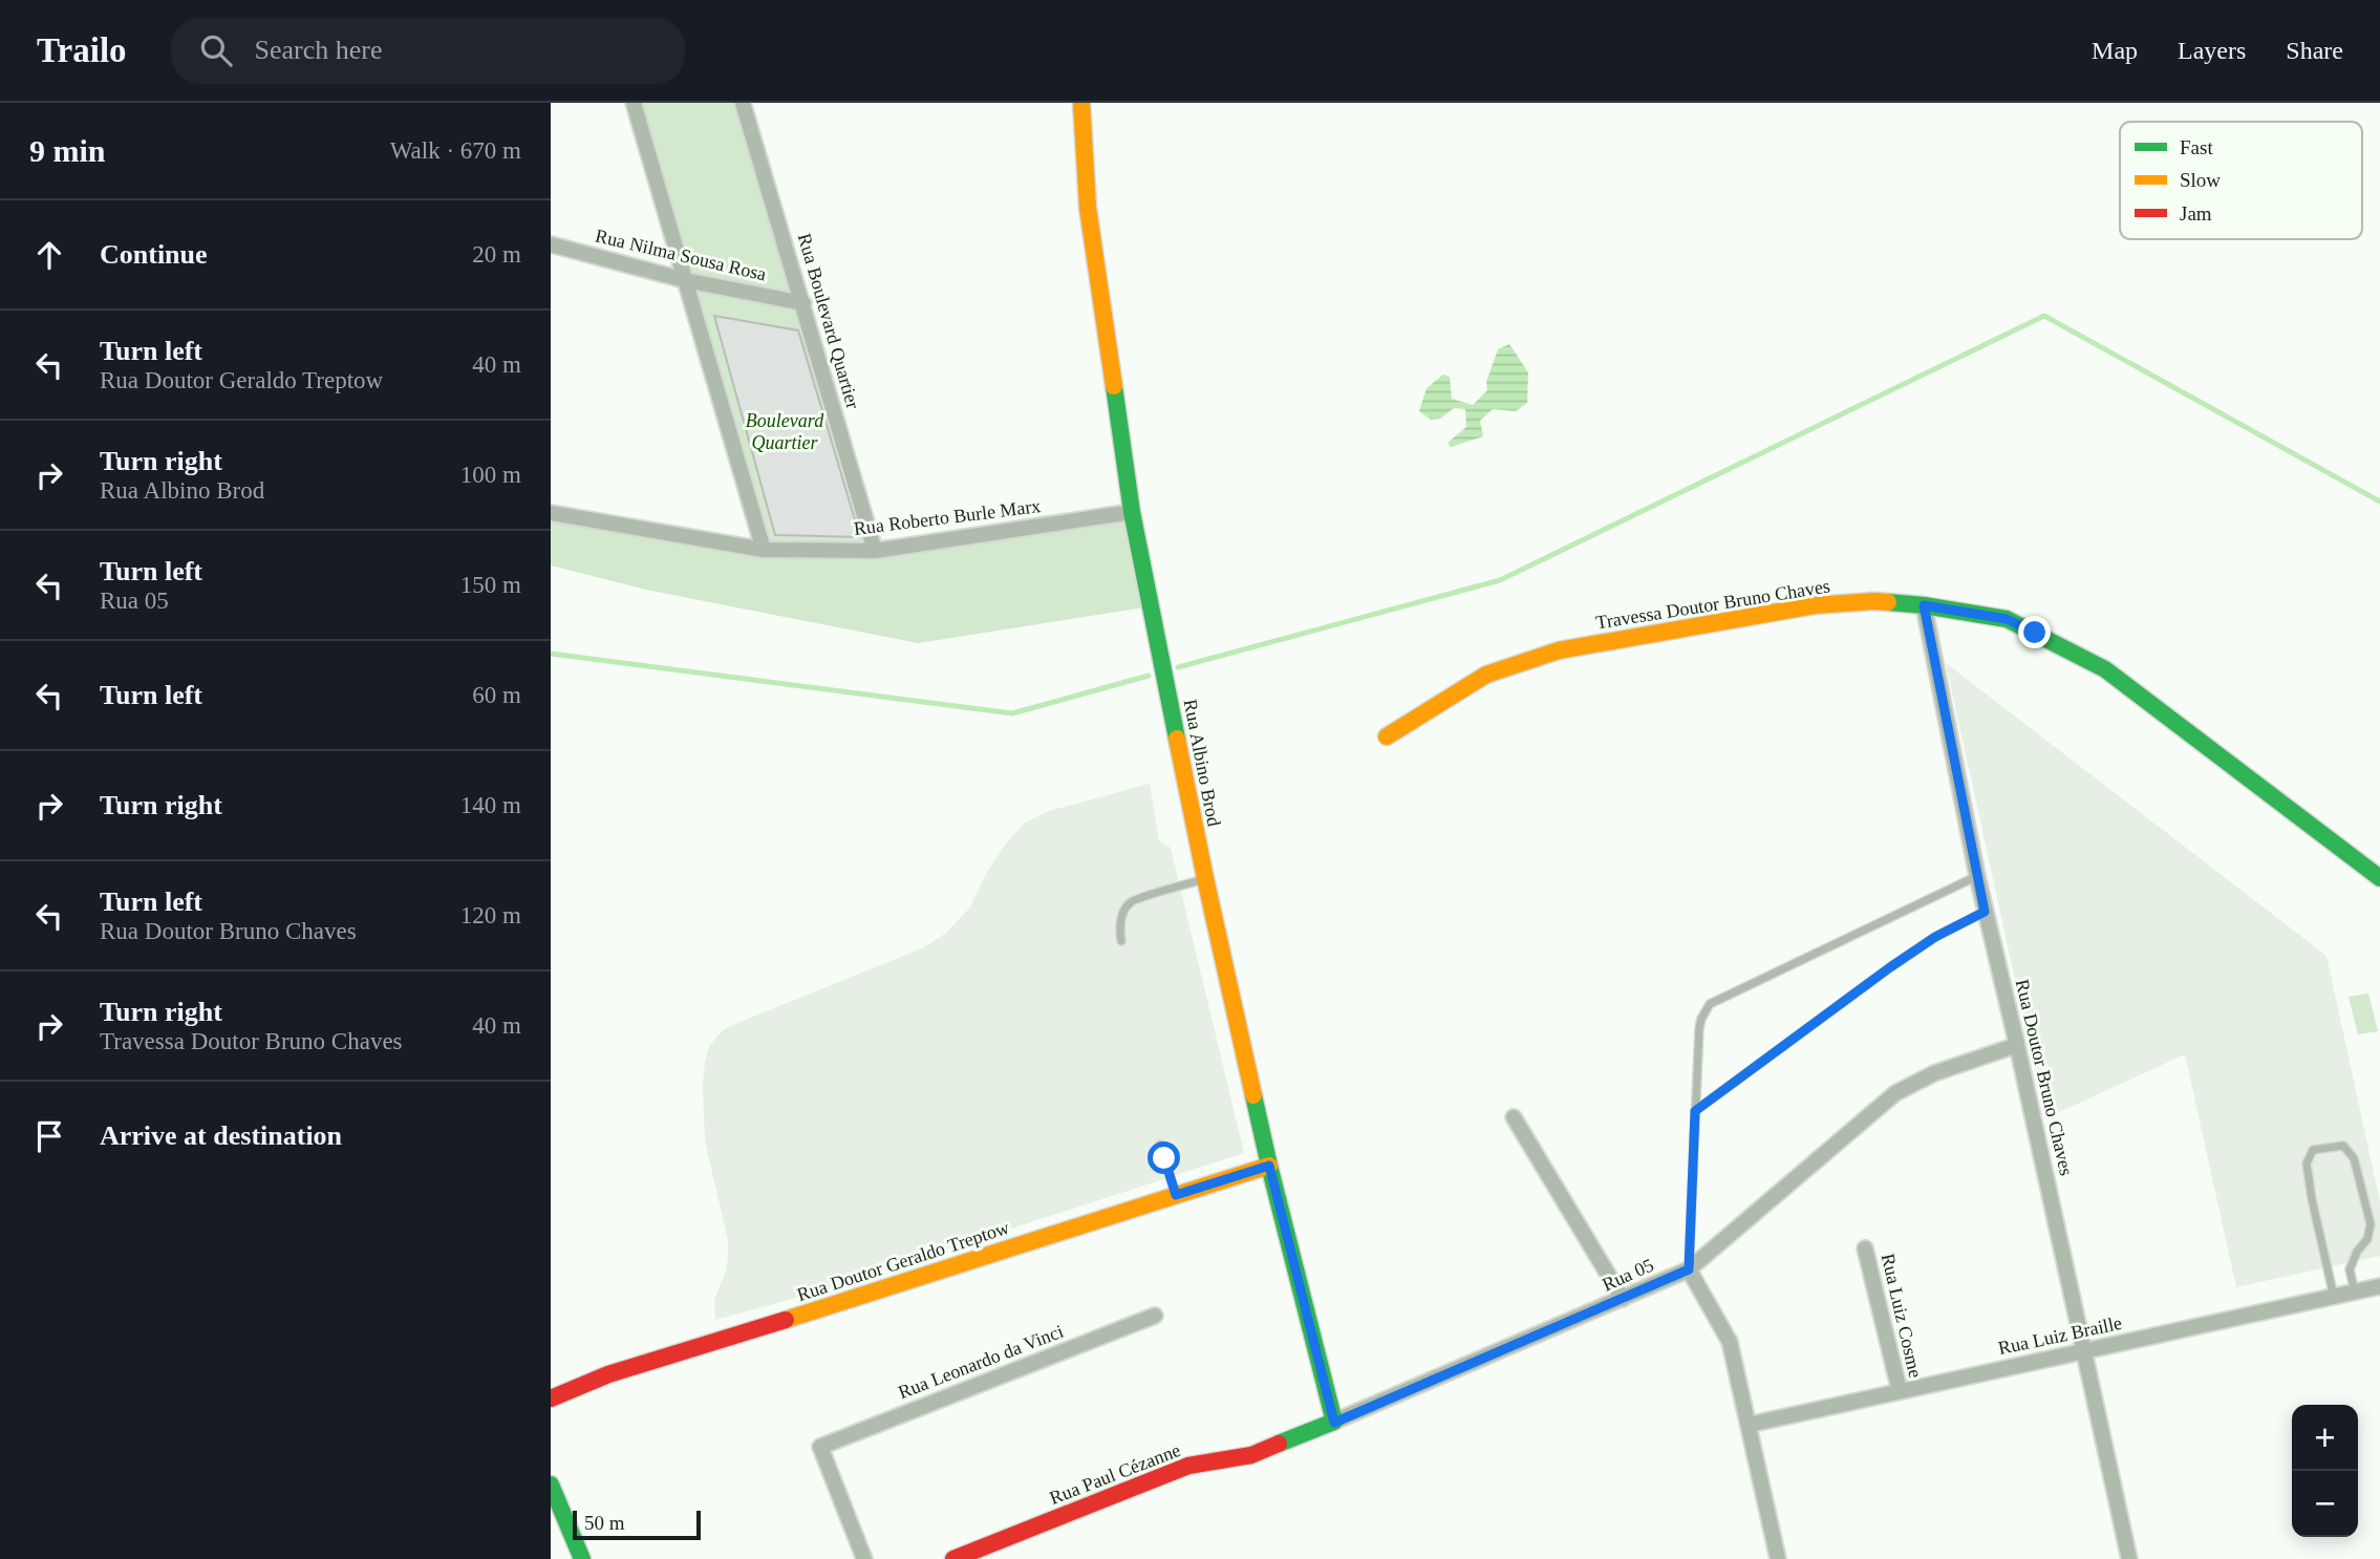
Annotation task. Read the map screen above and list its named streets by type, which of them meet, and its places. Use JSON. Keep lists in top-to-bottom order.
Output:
{
  "streets": {
    "street": [
      "Rua Nilma Sousa Rosa",
      "Rua Boulevard Quartier",
      "Rua Roberto Burle Marx",
      "Travessa Doutor Bruno Chaves",
      "Rua Albino Brod",
      "Rua Doutor Bruno Chaves",
      "Rua Doutor Geraldo Treptow",
      "Rua 05",
      "Rua Luiz Cosme",
      "Rua Luiz Braille",
      "Rua Leonardo da Vinci",
      "Rua Paul Cézanne"
    ]
  },
  "crossings": [
    ["Rua Nilma Sousa Rosa", "Rua Boulevard Quartier"],
    ["Rua Boulevard Quartier", "Rua Roberto Burle Marx"],
    ["Rua Roberto Burle Marx", "Rua Albino Brod"],
    ["Travessa Doutor Bruno Chaves", "Rua Doutor Bruno Chaves"],
    ["Rua Albino Brod", "Rua Doutor Geraldo Treptow"],
    ["Rua Albino Brod", "Rua 05"],
    ["Rua Albino Brod", "Rua Paul Cézanne"],
    ["Rua Doutor Bruno Chaves", "Rua 05"],
    ["Rua Doutor Bruno Chaves", "Rua Luiz Braille"],
    ["Rua 05", "Rua Paul Cézanne"],
    ["Rua Luiz Cosme", "Rua Luiz Braille"]
  ],
  "parks": ["Boulevard Quartier"],
  "legend": ["Fast", "Slow", "Jam"],
  "scale_bar": "50 m",
  "page": {
    "header": "Trailo",
    "search": "Search here",
    "nav": ["Map", "Layers", "Share"],
    "heading": ["9 min", "Walk · 670 m"],
    "list": [
      ["Continue", "20 m"],
      ["Turn left", "Rua Doutor Geraldo Treptow", "40 m"],
      ["Turn right", "Rua Albino Brod", "100 m"],
      ["Turn left", "Rua 05", "150 m"],
      ["Turn left", "60 m"],
      ["Turn right", "140 m"],
      ["Turn left", "Rua Doutor Bruno Chaves", "120 m"],
      ["Turn right", "Travessa Doutor Bruno Chaves", "40 m"],
      "Arrive at destination"
    ],
    "map_buttons": ["+", "−"],
    "scale": "50 m"
  }
}
